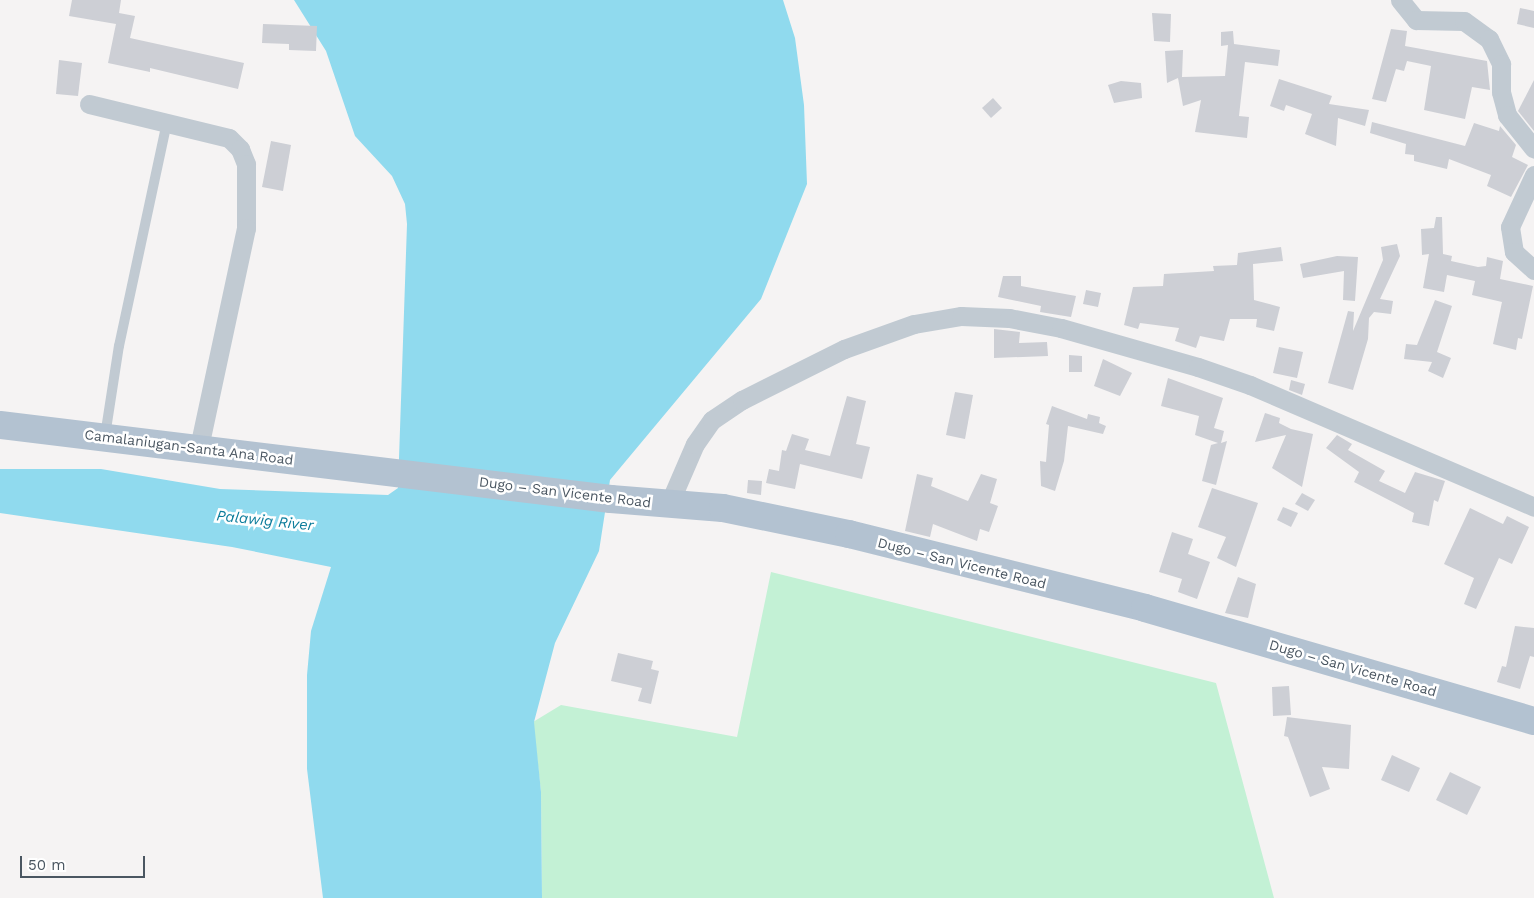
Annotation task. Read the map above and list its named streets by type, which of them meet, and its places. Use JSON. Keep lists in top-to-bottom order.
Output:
{
  "streets": {
    "main road": ["Camalaniugan-Santa Ana Road", "Dugo – San Vicente Road"]
  },
  "crossings": [
    ["Camalaniugan-Santa Ana Road", "Dugo – San Vicente Road"]
  ],
  "water": ["Palawig River"],
  "scale_bar": "50 m"
}
